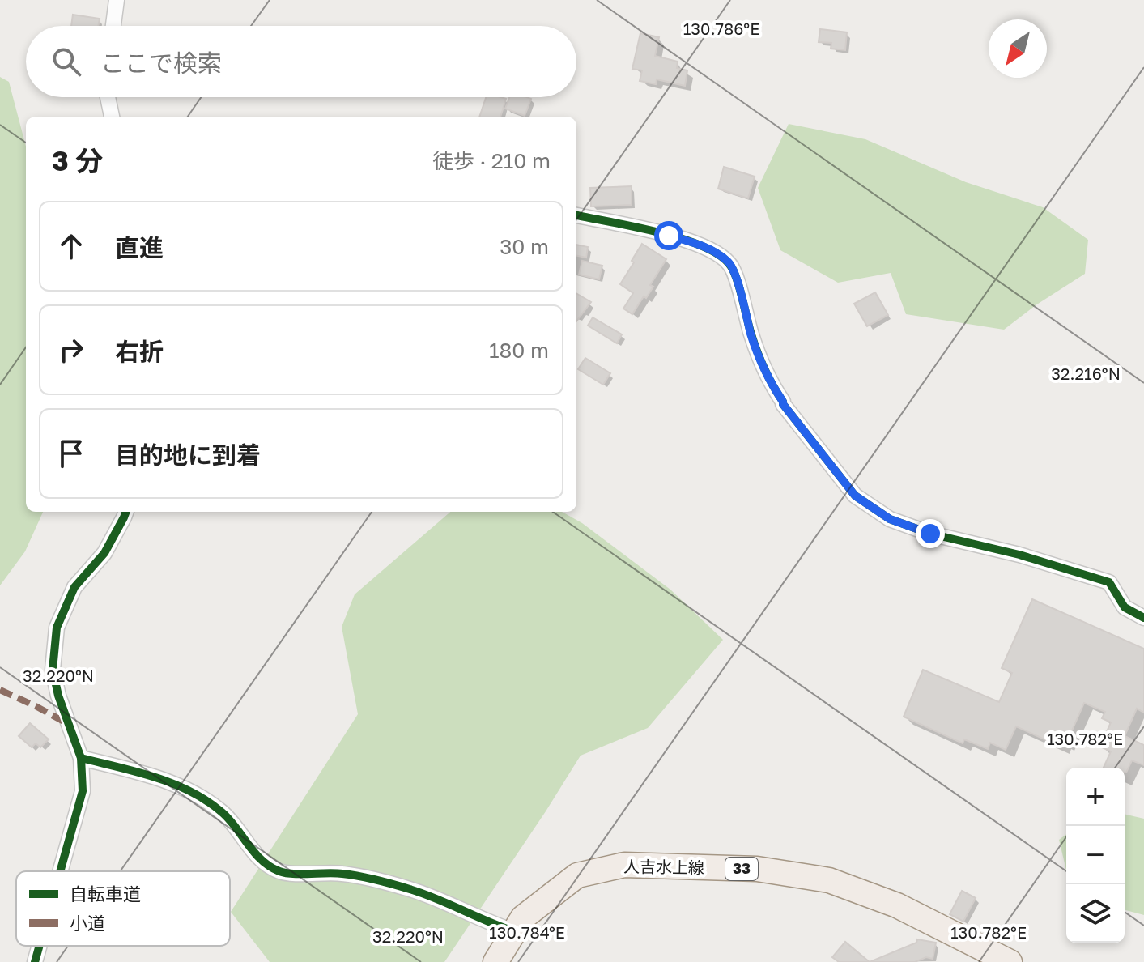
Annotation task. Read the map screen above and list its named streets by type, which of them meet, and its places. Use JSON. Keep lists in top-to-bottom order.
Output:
{
  "streets": {
    "main road": ["人吉水上線", "33"]
  },
  "legend": ["自転車道", "小道"],
  "north": "bottom left",
  "page": {
    "search": "ここで検索",
    "heading": ["3 分", "徒歩 · 210 m"],
    "list": [
      ["直進", "30 m"],
      ["右折", "180 m"],
      "目的地に到着"
    ],
    "map_buttons": ["+", "−"]
  },
  "coordinates": [
    "130.786°E",
    "32.216°N",
    "32.220°N",
    "130.782°E",
    "130.784°E"
  ]
}
